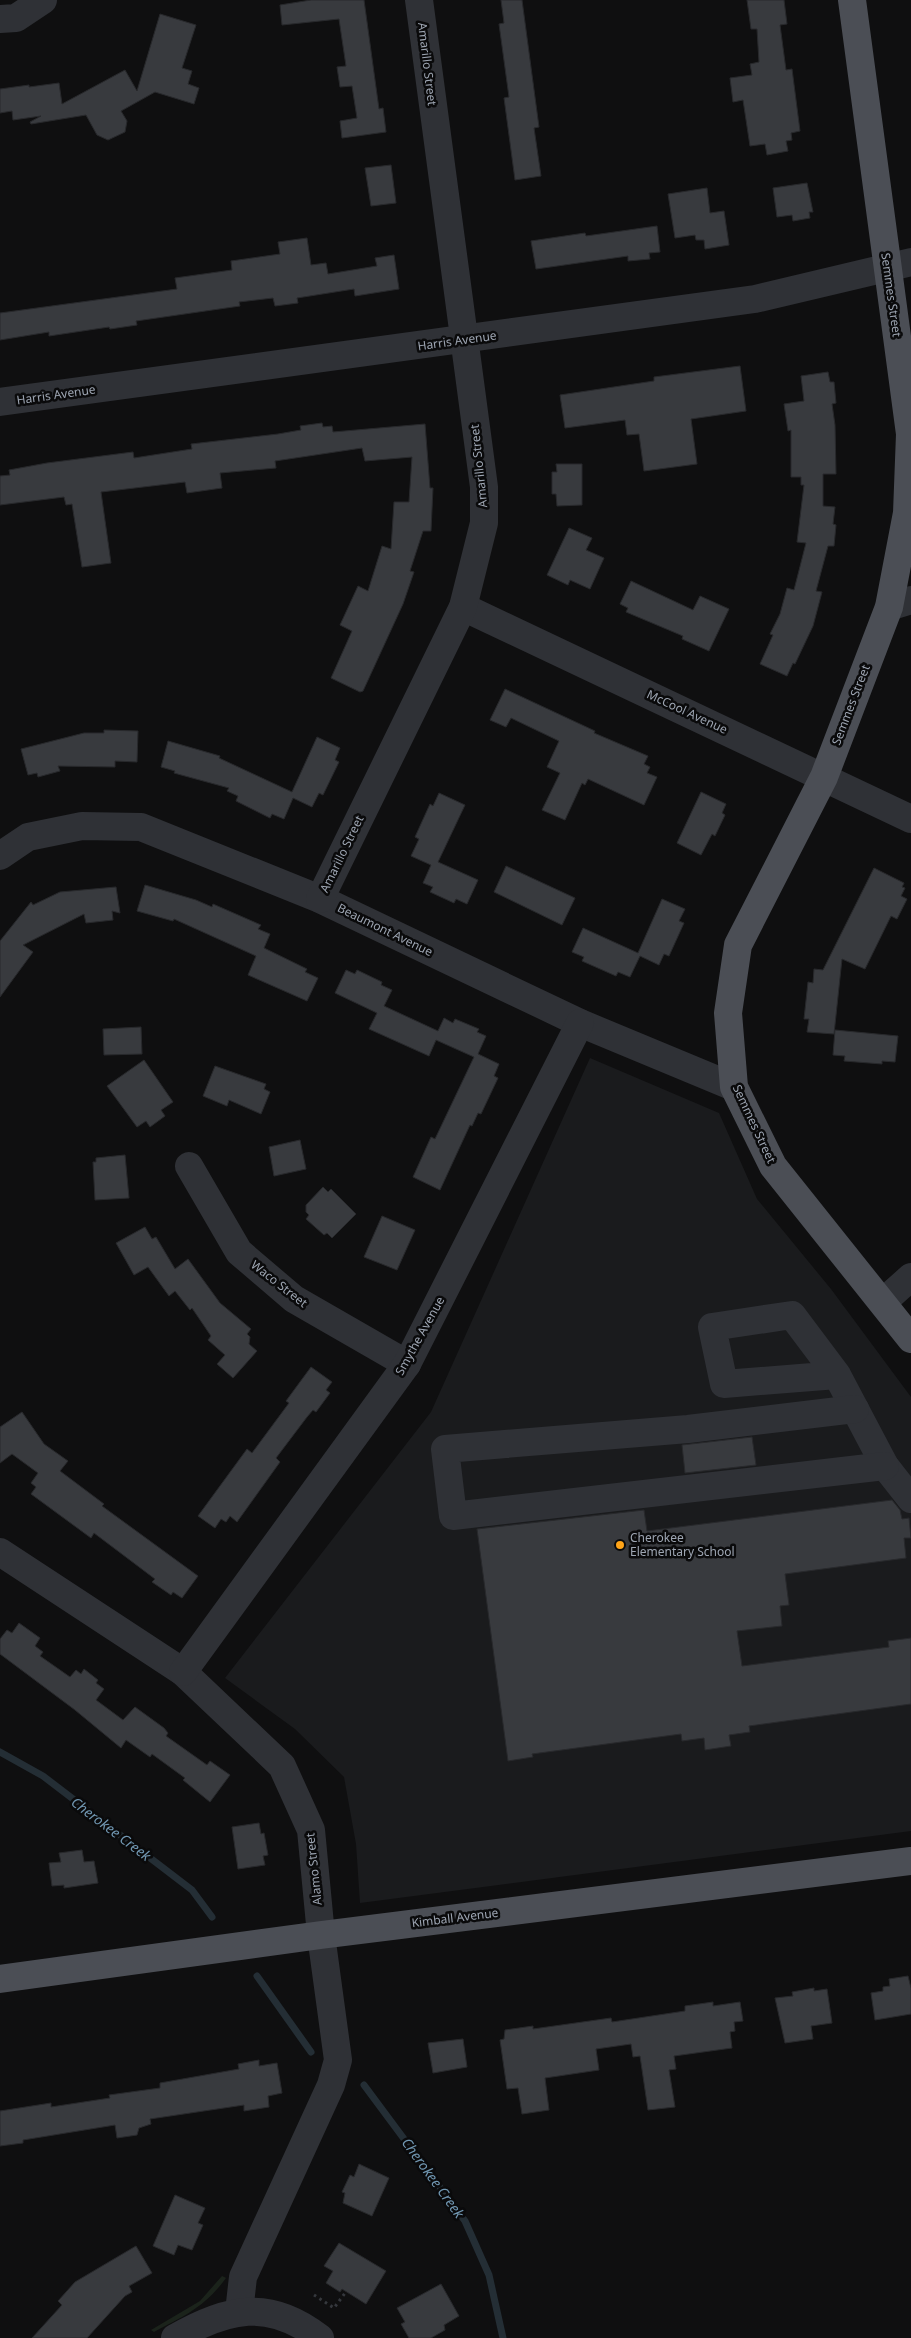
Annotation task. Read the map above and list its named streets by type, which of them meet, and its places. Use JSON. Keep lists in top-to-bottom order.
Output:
{
  "streets": {
    "main road": ["Semmes Street", "Kimball Avenue"],
    "street": [
      "Amarillo Street",
      "Harris Avenue",
      "McCool Avenue",
      "Beaumont Avenue",
      "Waco Street",
      "Smythe Avenue",
      "Alamo Street"
    ]
  },
  "crossings": [
    ["Amarillo Street", "Harris Avenue"],
    ["Amarillo Street", "McCool Avenue"],
    ["Amarillo Street", "Beaumont Avenue"],
    ["Semmes Street", "Harris Avenue"],
    ["Semmes Street", "McCool Avenue"],
    ["Semmes Street", "Beaumont Avenue"],
    ["Beaumont Avenue", "Smythe Avenue"],
    ["Waco Street", "Smythe Avenue"],
    ["Smythe Avenue", "Alamo Street"],
    ["Alamo Street", "Kimball Avenue"]
  ],
  "water": ["Cherokee Creek"],
  "places": ["Cherokee Elementary School"]
}
